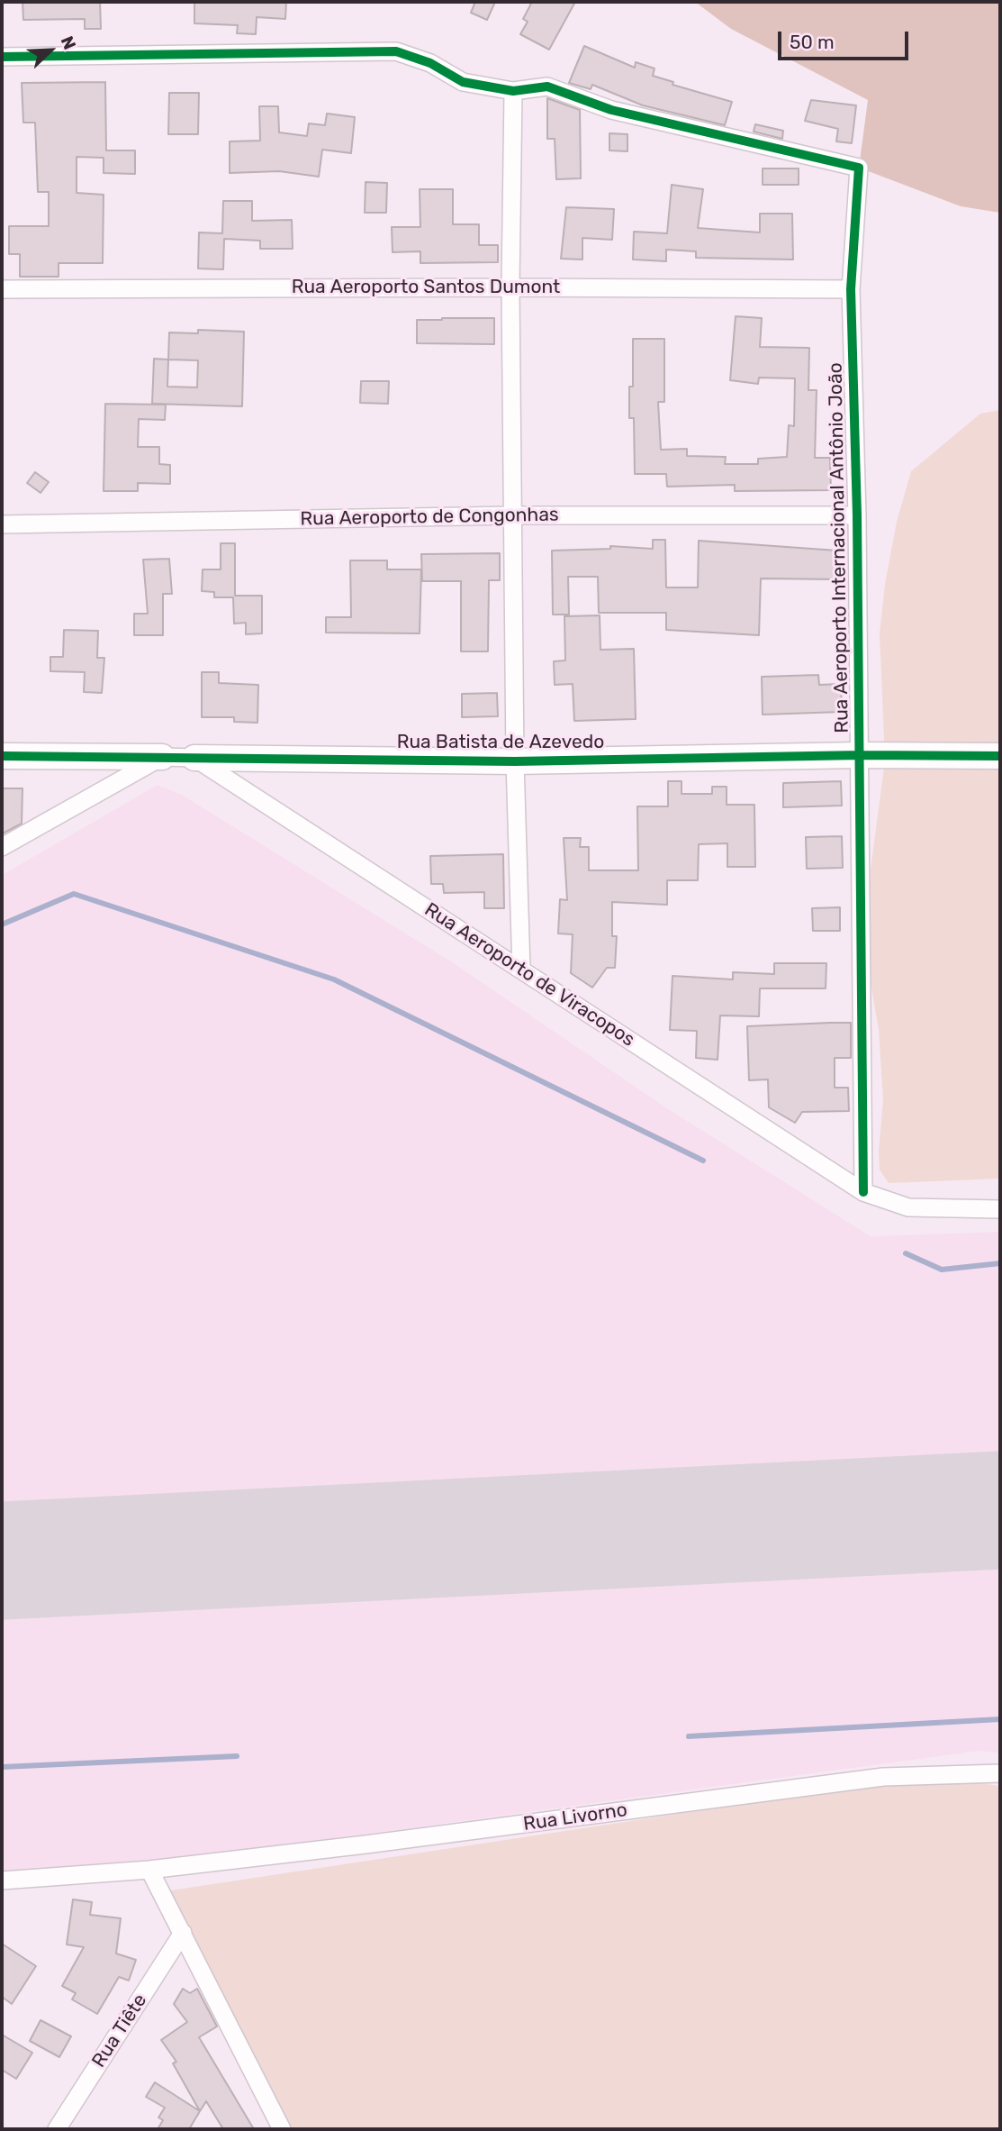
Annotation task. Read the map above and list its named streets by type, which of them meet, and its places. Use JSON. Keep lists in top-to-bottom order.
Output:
{
  "streets": {
    "street": [
      "Rua Aeroporto Santos Dumont",
      "Rua Aeroporto de Congonhas",
      "Rua Aeroporto Internacional Antônio João",
      "Rua Batista de Azevedo",
      "Rua Aeroporto de Viracopos",
      "Rua Livorno",
      "Rua Tiête"
    ]
  },
  "crossings": [
    ["Rua Aeroporto Santos Dumont", "Rua Aeroporto Internacional Antônio João"],
    ["Rua Aeroporto de Congonhas", "Rua Aeroporto Internacional Antônio João"],
    ["Rua Aeroporto Internacional Antônio João", "Rua Batista de Azevedo"],
    ["Rua Aeroporto Internacional Antônio João", "Rua Aeroporto de Viracopos"],
    ["Rua Batista de Azevedo", "Rua Aeroporto de Viracopos"]
  ],
  "scale_bar": "50 m",
  "north": "top right"
}
